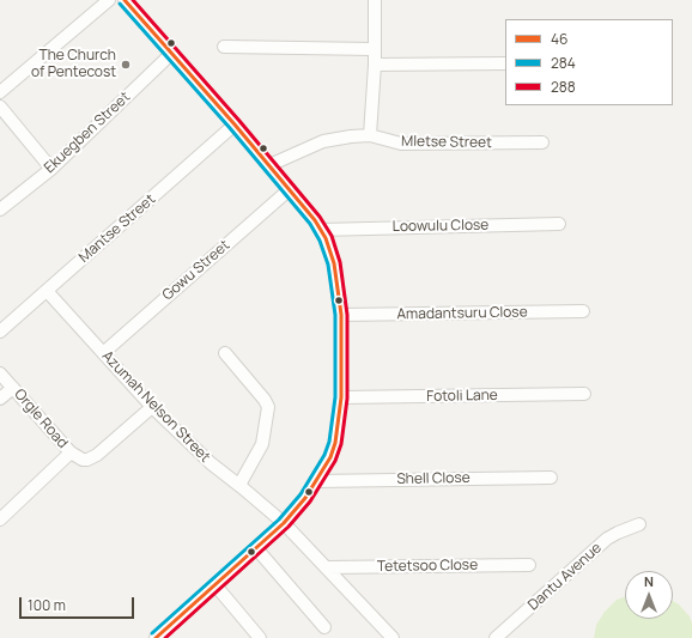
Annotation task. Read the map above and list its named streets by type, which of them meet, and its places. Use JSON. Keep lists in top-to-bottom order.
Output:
{
  "streets": {
    "street": [
      "Ekuegben Street",
      "Mletse Street",
      "Loowulu Close",
      "Mantse Street",
      "Gowu Street",
      "Amadantsuru Close",
      "Fotoli Lane",
      "Azumah Nelson Street",
      "Orgle Road",
      "Shell Close",
      "Tetetsoo Close",
      "Dantu Avenue"
    ]
  },
  "crossings": [
    ["Mantse Street", "Azumah Nelson Street"],
    ["Gowu Street", "Azumah Nelson Street"],
    ["Azumah Nelson Street", "Orgle Road"],
    ["Azumah Nelson Street", "Tetetsoo Close"]
  ],
  "places": ["The Church of Pentecost"],
  "lines": ["transit line 46", "transit line 288", "transit line 284"],
  "legend": ["46", "284", "288"],
  "scale_bar": "100 m",
  "north": "top"
}
